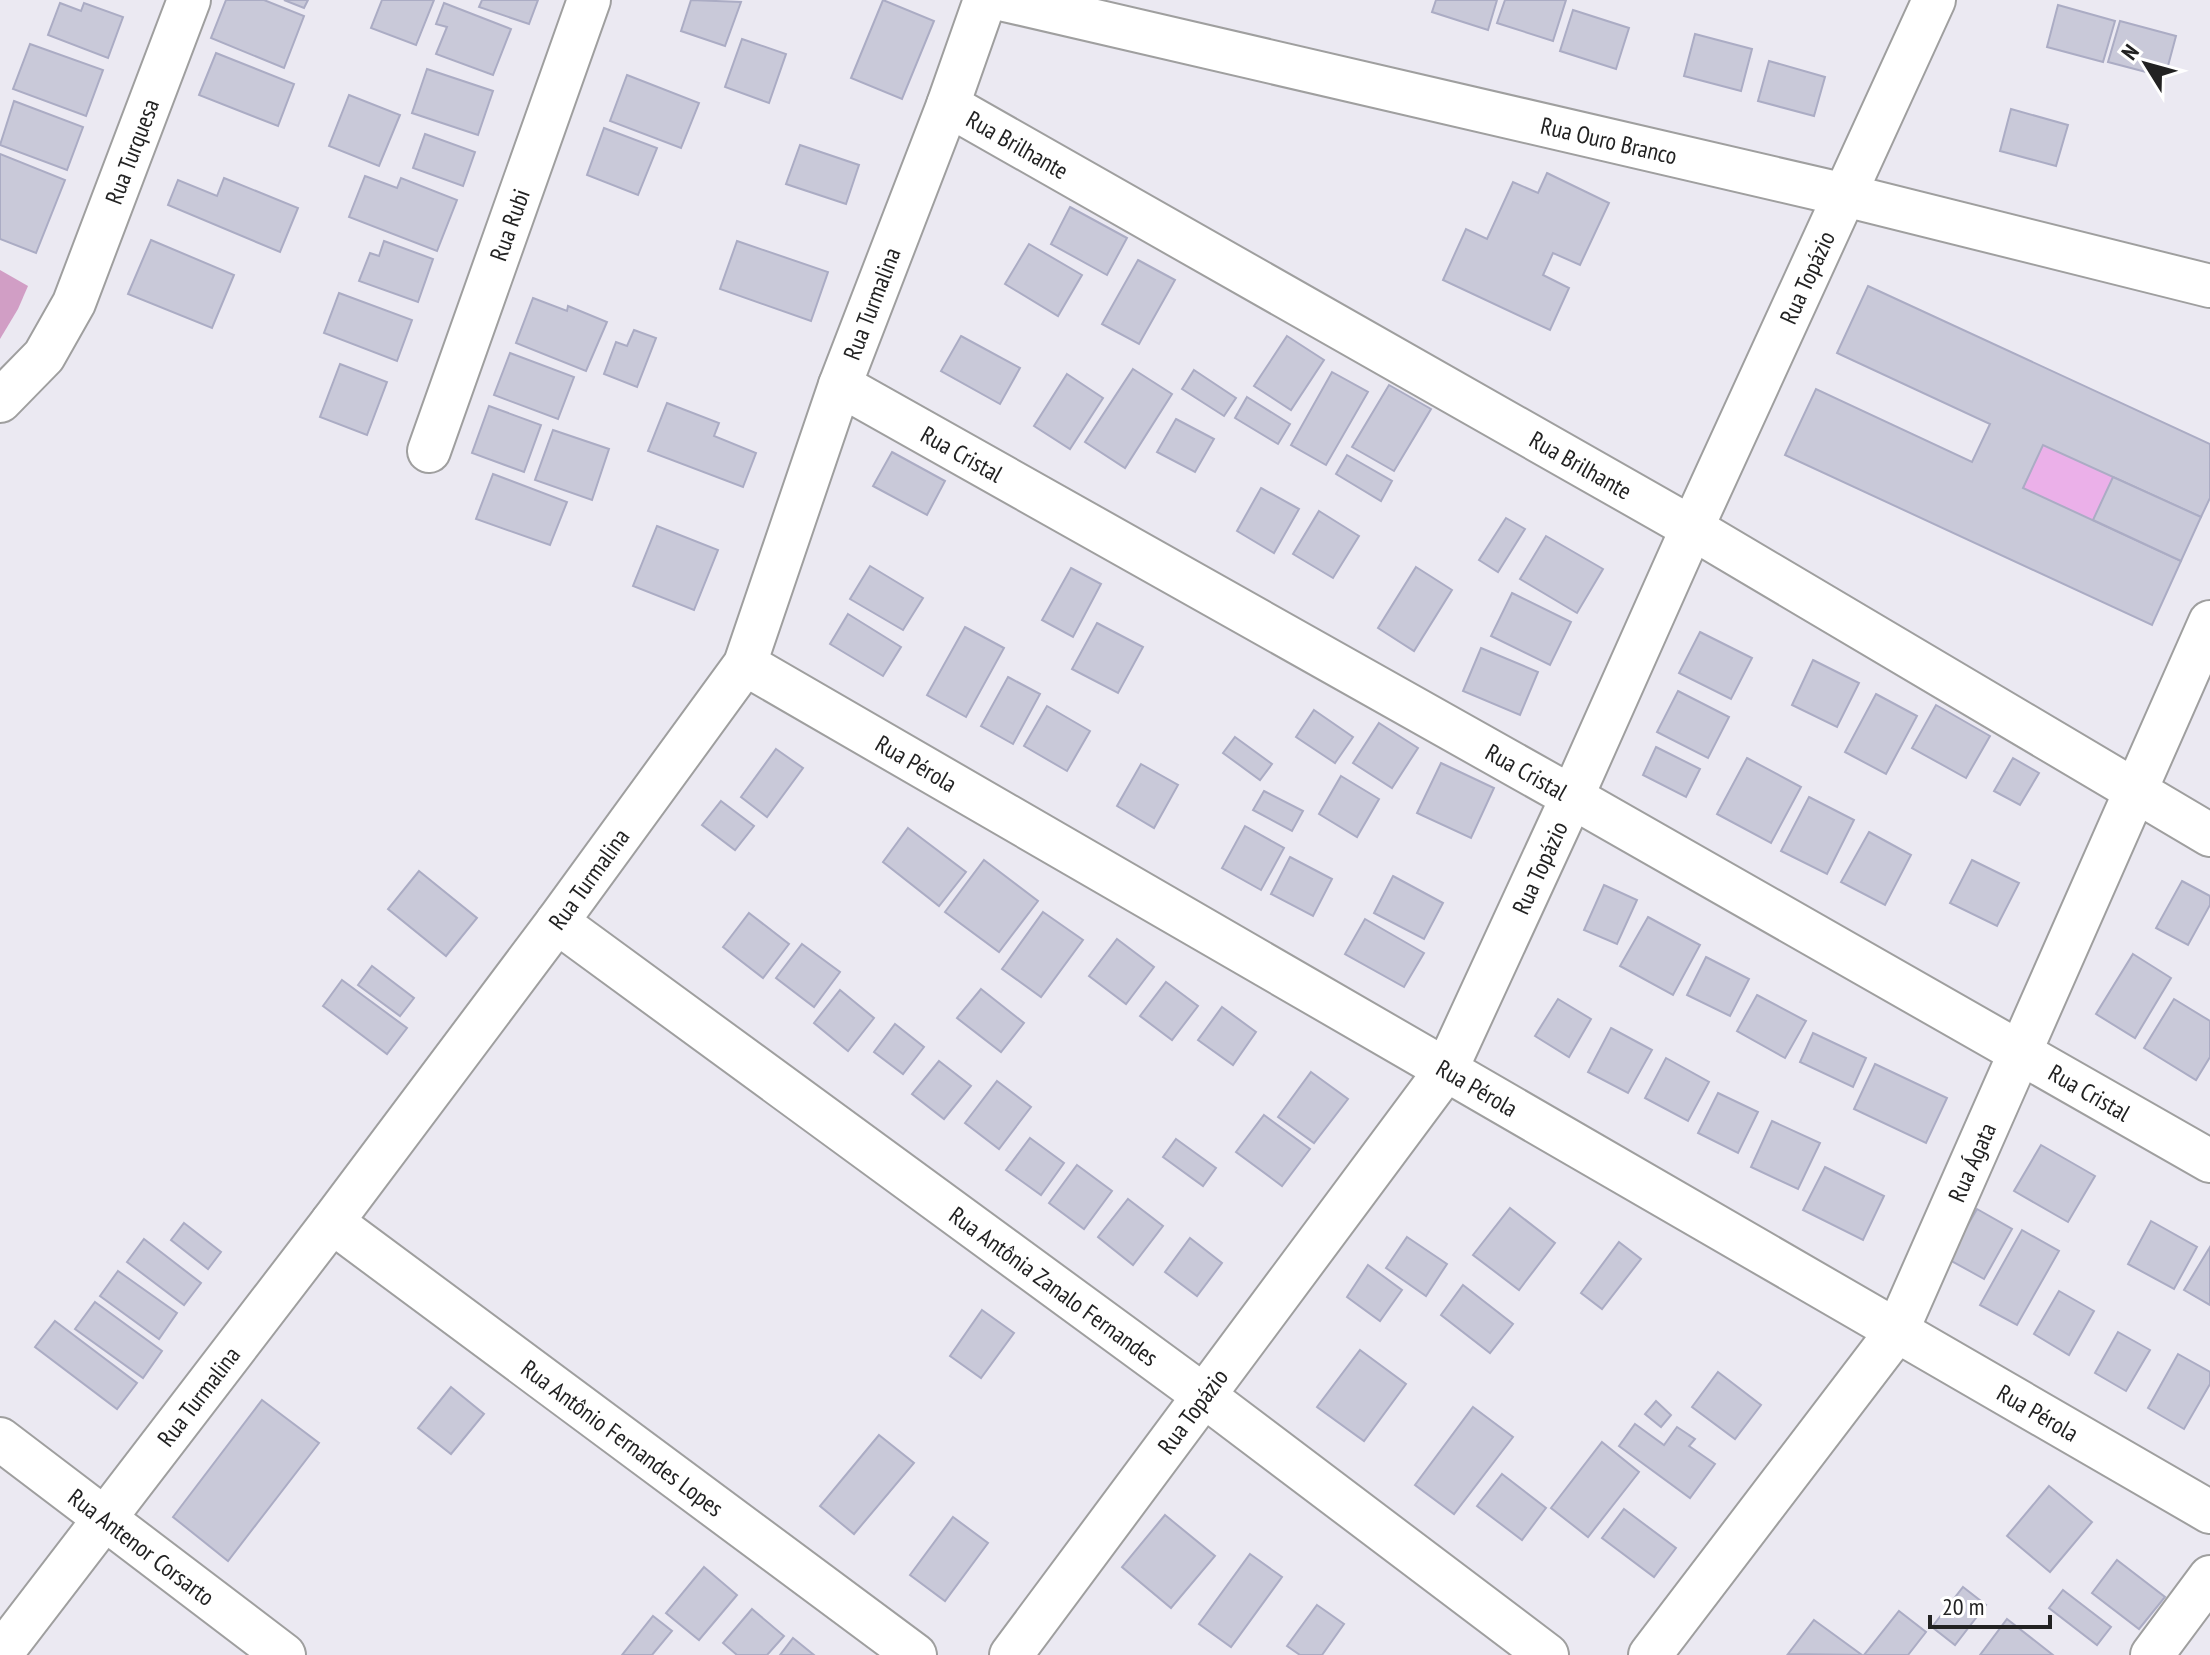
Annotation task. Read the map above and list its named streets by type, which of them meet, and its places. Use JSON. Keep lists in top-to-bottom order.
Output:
{
  "streets": {
    "street": [
      "Rua Ouro Branco",
      "Rua Brilhante",
      "Rua Turquesa",
      "Rua Rubi",
      "Rua Topázio",
      "Rua Turmalina",
      "Rua Cristal",
      "Rua Pérola",
      "Rua Ágata",
      "Rua Antônia Zanalo Fernandes",
      "Rua Antônio Fernandes Lopes",
      "Rua Antenor Corsarto"
    ]
  },
  "crossings": [
    ["Rua Ouro Branco", "Rua Topázio"],
    ["Rua Brilhante", "Rua Topázio"],
    ["Rua Brilhante", "Rua Turmalina"],
    ["Rua Brilhante", "Rua Ágata"],
    ["Rua Topázio", "Rua Cristal"],
    ["Rua Topázio", "Rua Pérola"],
    ["Rua Topázio", "Rua Antônia Zanalo Fernandes"],
    ["Rua Turmalina", "Rua Cristal"],
    ["Rua Turmalina", "Rua Pérola"],
    ["Rua Turmalina", "Rua Antônia Zanalo Fernandes"],
    ["Rua Turmalina", "Rua Antônio Fernandes Lopes"],
    ["Rua Turmalina", "Rua Antenor Corsarto"],
    ["Rua Cristal", "Rua Ágata"],
    ["Rua Pérola", "Rua Ágata"]
  ],
  "scale_bar": "20 m",
  "north": "top left"
}
